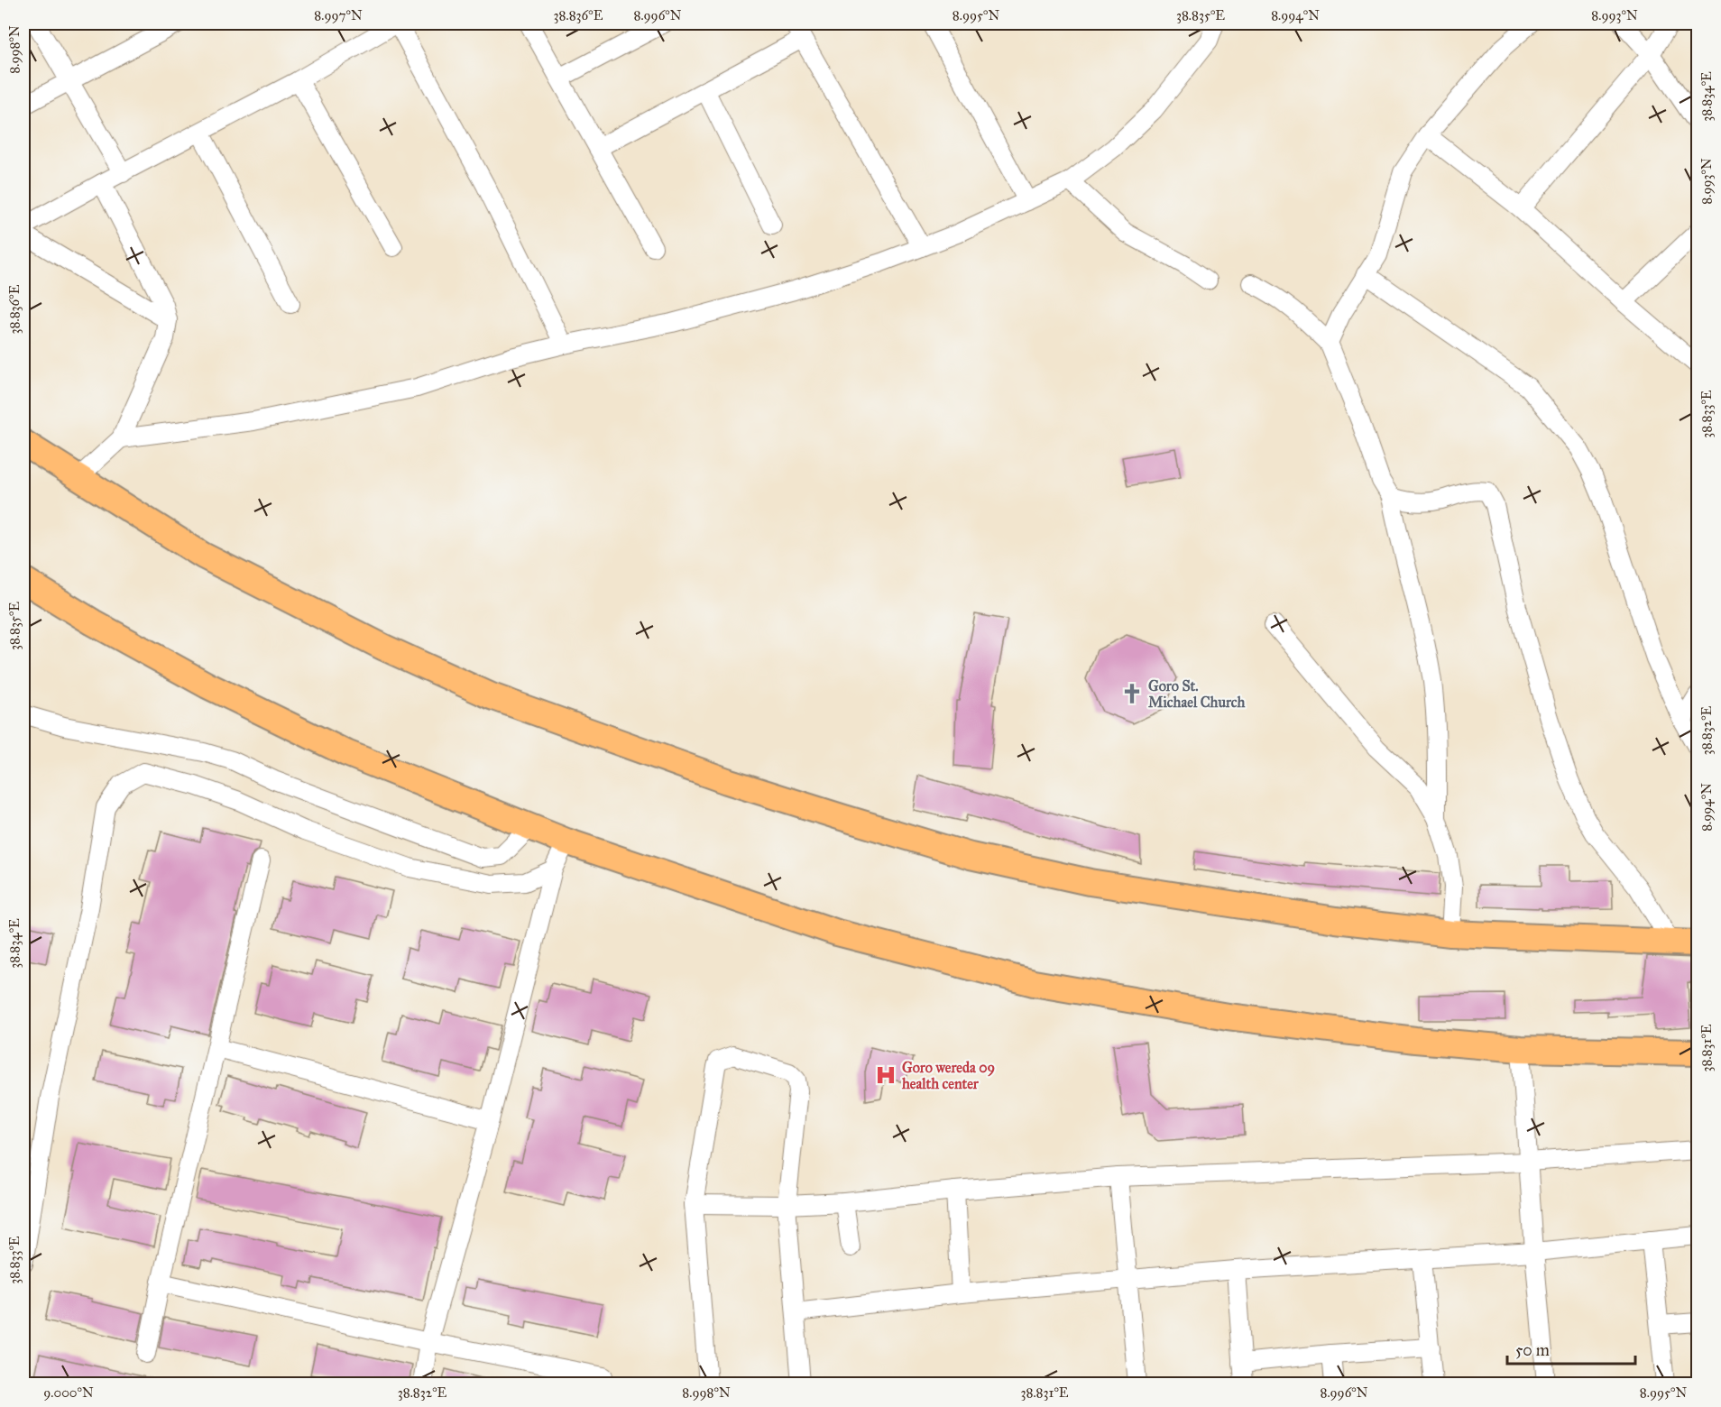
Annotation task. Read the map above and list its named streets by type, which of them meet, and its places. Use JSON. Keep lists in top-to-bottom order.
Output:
{
  "places": {
    "church": ["Goro St. Michael Church"],
    "hospital": ["Goro wereda 09 health center"]
  },
  "scale_bar": "50 m",
  "coordinates": [
    "8.997°N",
    "38.836°E",
    "8.996°N",
    "8.995°N",
    "38.835°E",
    "8.994°N",
    "8.993°N",
    "8.998°N",
    "38.834°E",
    "38.833°E",
    "38.832°E",
    "38.831°E",
    "9.000°N"
  ]
}
